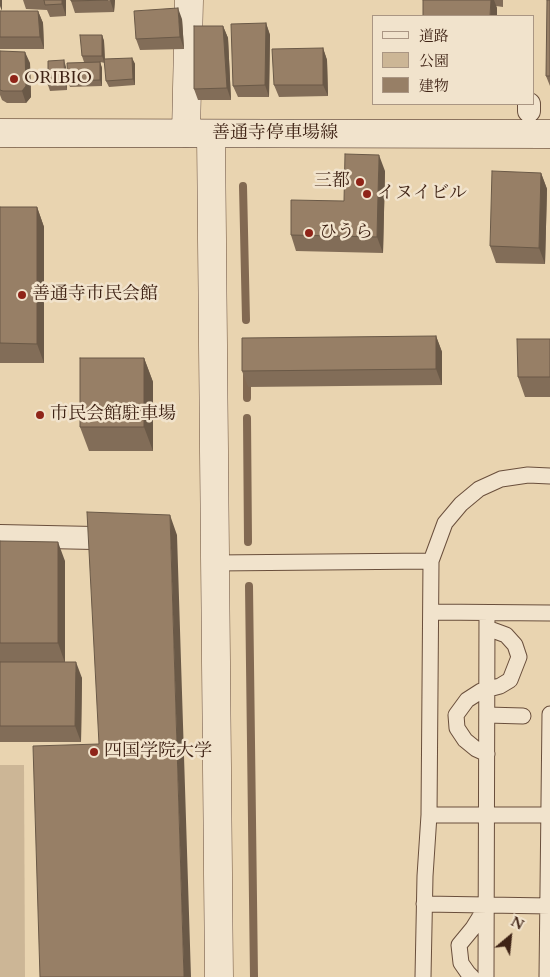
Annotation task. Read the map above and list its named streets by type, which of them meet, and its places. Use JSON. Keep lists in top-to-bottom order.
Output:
{
  "streets": {
    "street": ["善通寺停車場線"]
  },
  "places": [
    "ORIBIO",
    "三都",
    "イヌイビル",
    "ひうら",
    "善通寺市民会館",
    "市民会館駐車場",
    "四国学院大学"
  ],
  "legend": ["道路", "公園", "建物"],
  "north": "top right"
}
